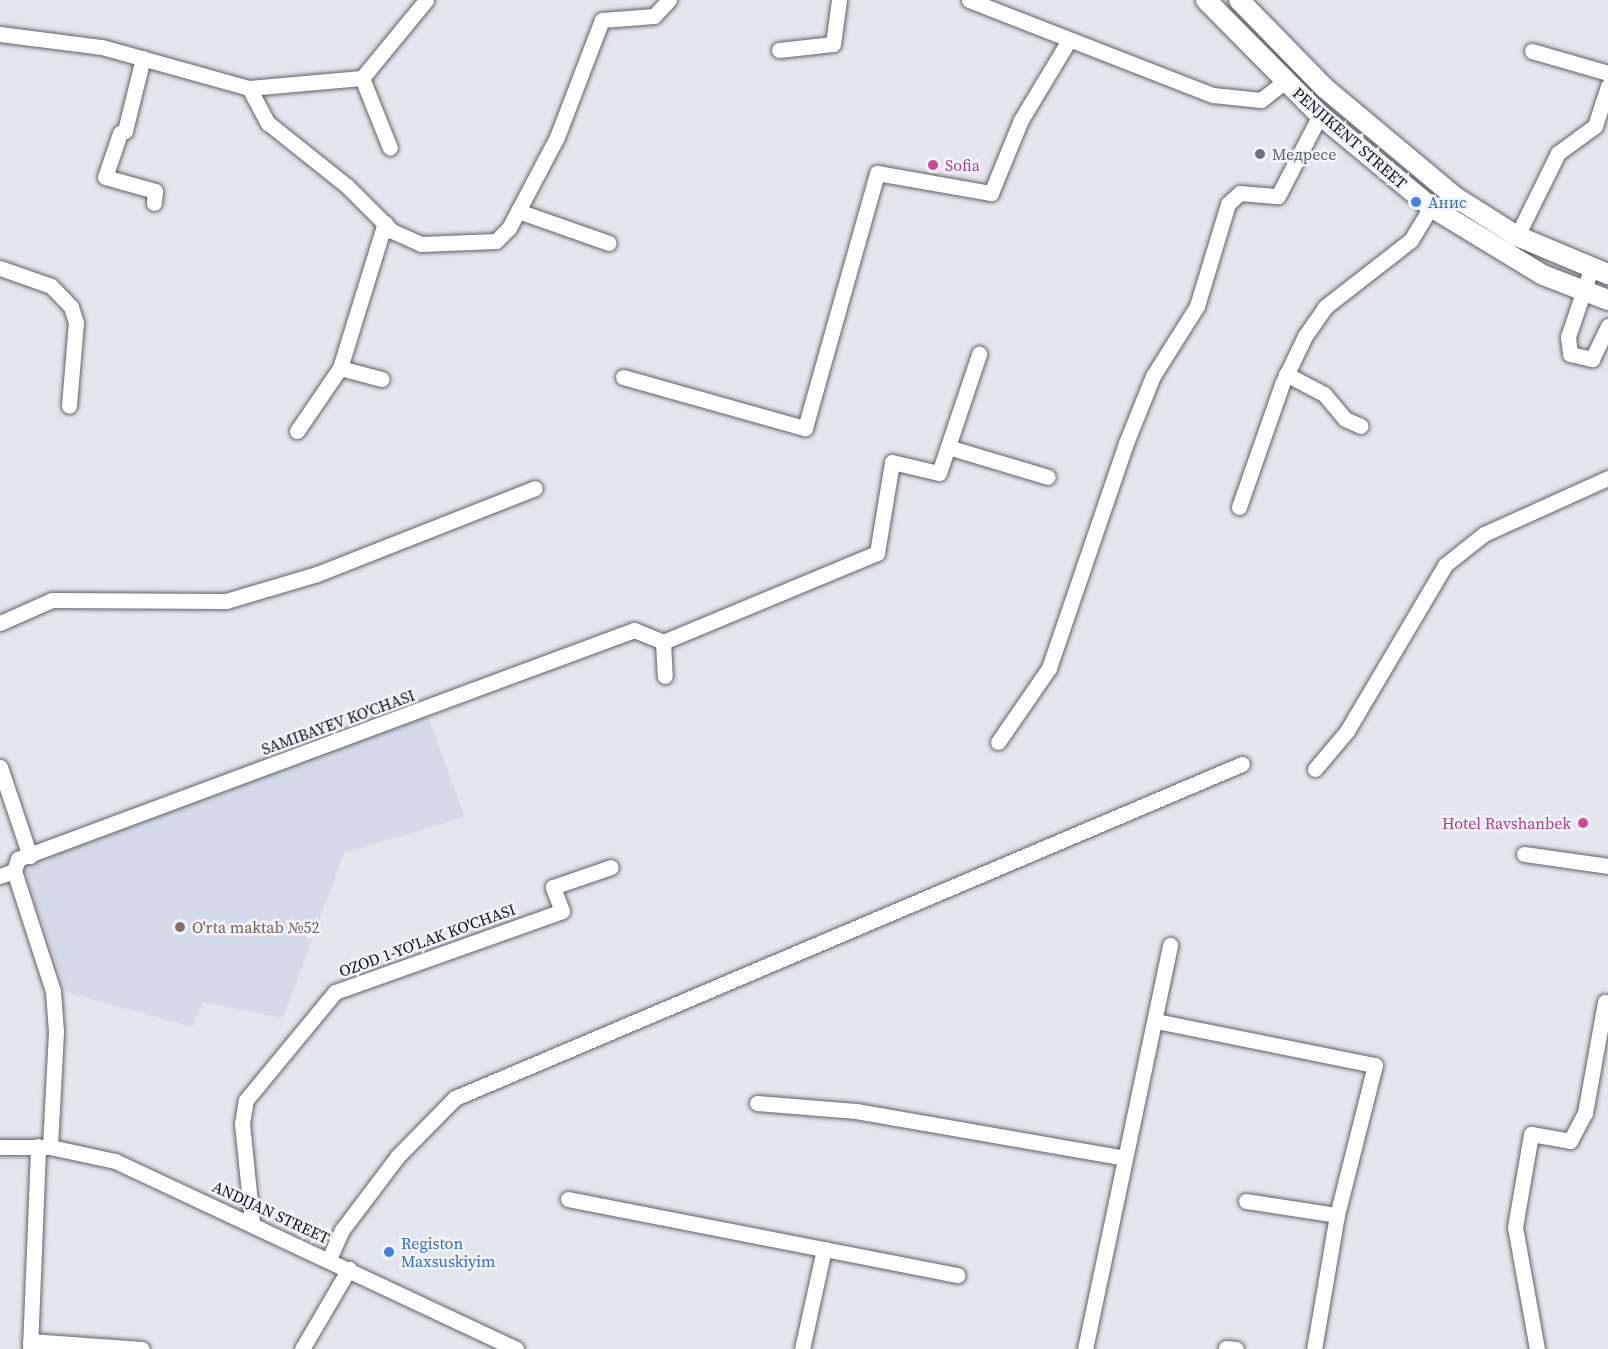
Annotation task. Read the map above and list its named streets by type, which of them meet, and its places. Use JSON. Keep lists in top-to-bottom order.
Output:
{
  "streets": {
    "main road": ["PENJIKENT STREET"],
    "street": ["SAMIBAYEV KO'CHASI", "OZOD 1-YO'LAK KO'CHASI", "ANDIJAN STREET"]
  },
  "crossings": [
    ["OZOD 1-YO'LAK KO'CHASI", "ANDIJAN STREET"]
  ],
  "places": [
    "Медресе",
    "Sofia",
    "Анис",
    "Hotel Ravshanbek",
    "O'rta maktab №52",
    "Registon Maxsuskiyim"
  ]
}
